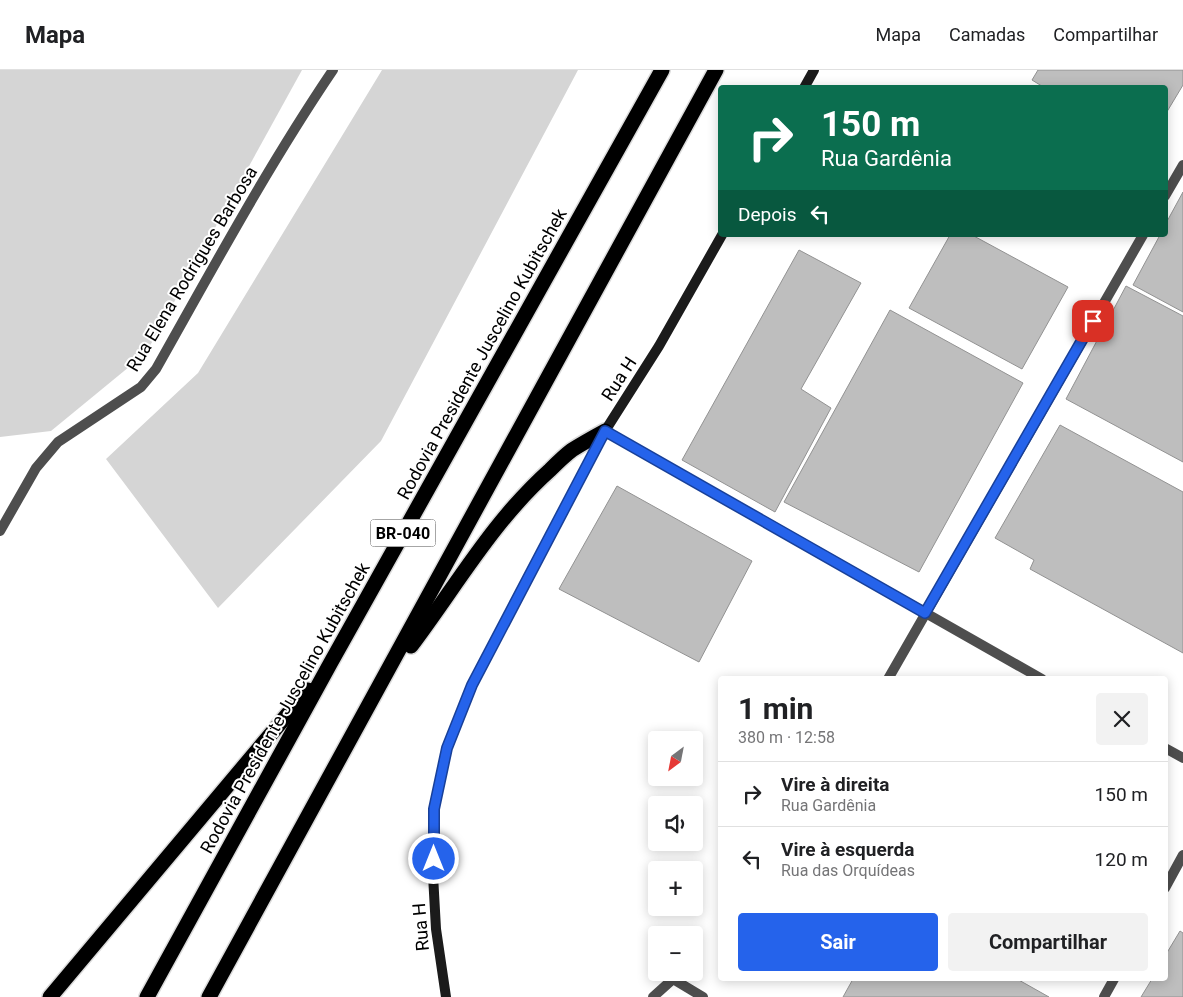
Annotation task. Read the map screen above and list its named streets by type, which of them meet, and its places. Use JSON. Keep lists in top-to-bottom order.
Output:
{
  "streets": {
    "highway": ["Rodovia Presidente Juscelino Kubitschek", "BR-040"],
    "main road": ["Rua H"],
    "street": ["Rua Elena Rodrigues Barbosa"]
  },
  "north": "bottom left",
  "page": {
    "header": "Mapa",
    "nav": ["Mapa", "Camadas", "Compartilhar"],
    "turn": ["150 m", "Rua Gardênia"],
    "then": "Depois",
    "heading": ["1 min", "380 m · 12:58"],
    "map_buttons": ["+", "−"],
    "list": [
      {
        "name": "Vire à direita",
        "note": "Rua Gardênia",
        "value": "150 m"
      },
      {
        "name": "Vire à esquerda",
        "note": "Rua das Orquídeas",
        "value": "120 m"
      }
    ],
    "buttons": ["Sair", "Compartilhar"]
  }
}
